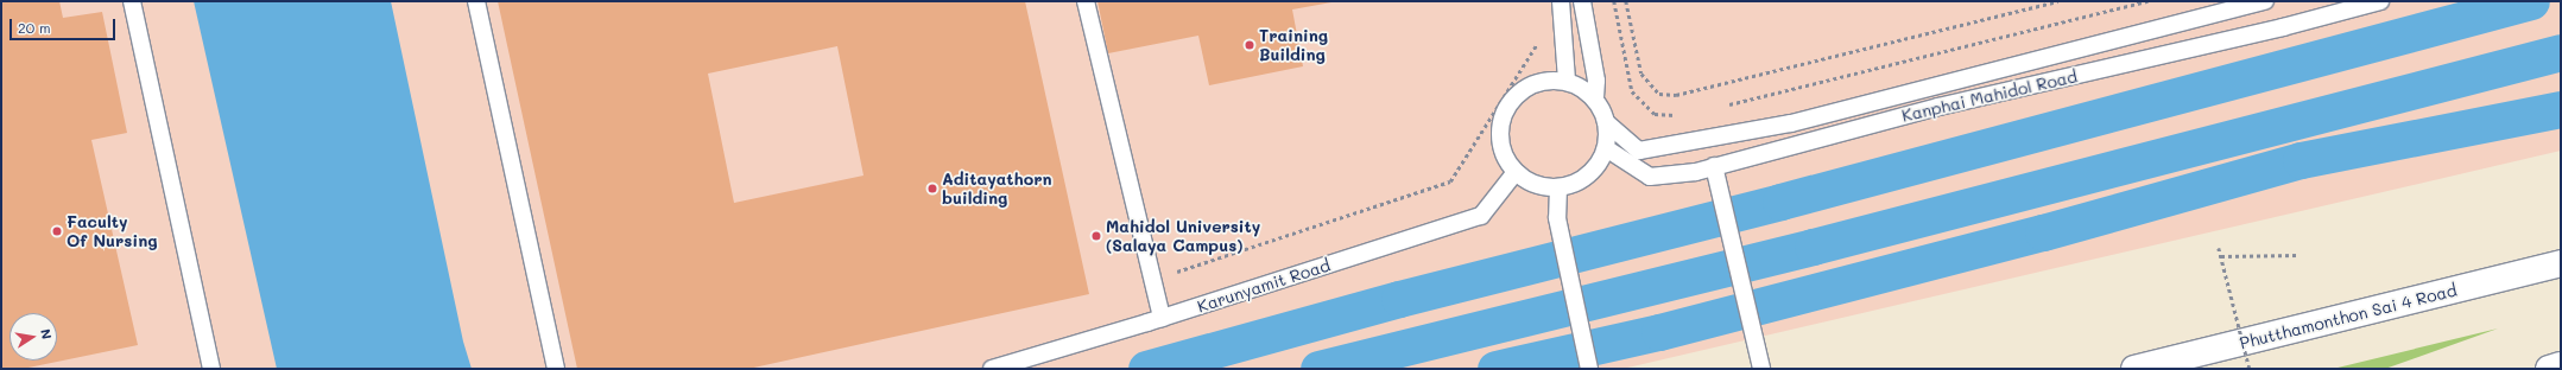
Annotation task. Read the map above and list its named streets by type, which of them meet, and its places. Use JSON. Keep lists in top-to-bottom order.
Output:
{
  "streets": {
    "main road": ["Phutthamonthon Sai 4 Road"],
    "lane": ["Kanphai Mahidol Road", "Karunyamit Road"]
  },
  "crossings": [
    ["Kanphai Mahidol Road", "Karunyamit Road"]
  ],
  "places": [
    "Training Building",
    "Aditayathorn building",
    "Faculty Of Nursing",
    "Mahidol University (Salaya Campus)"
  ],
  "scale_bar": "20 m",
  "north": "right"
}
